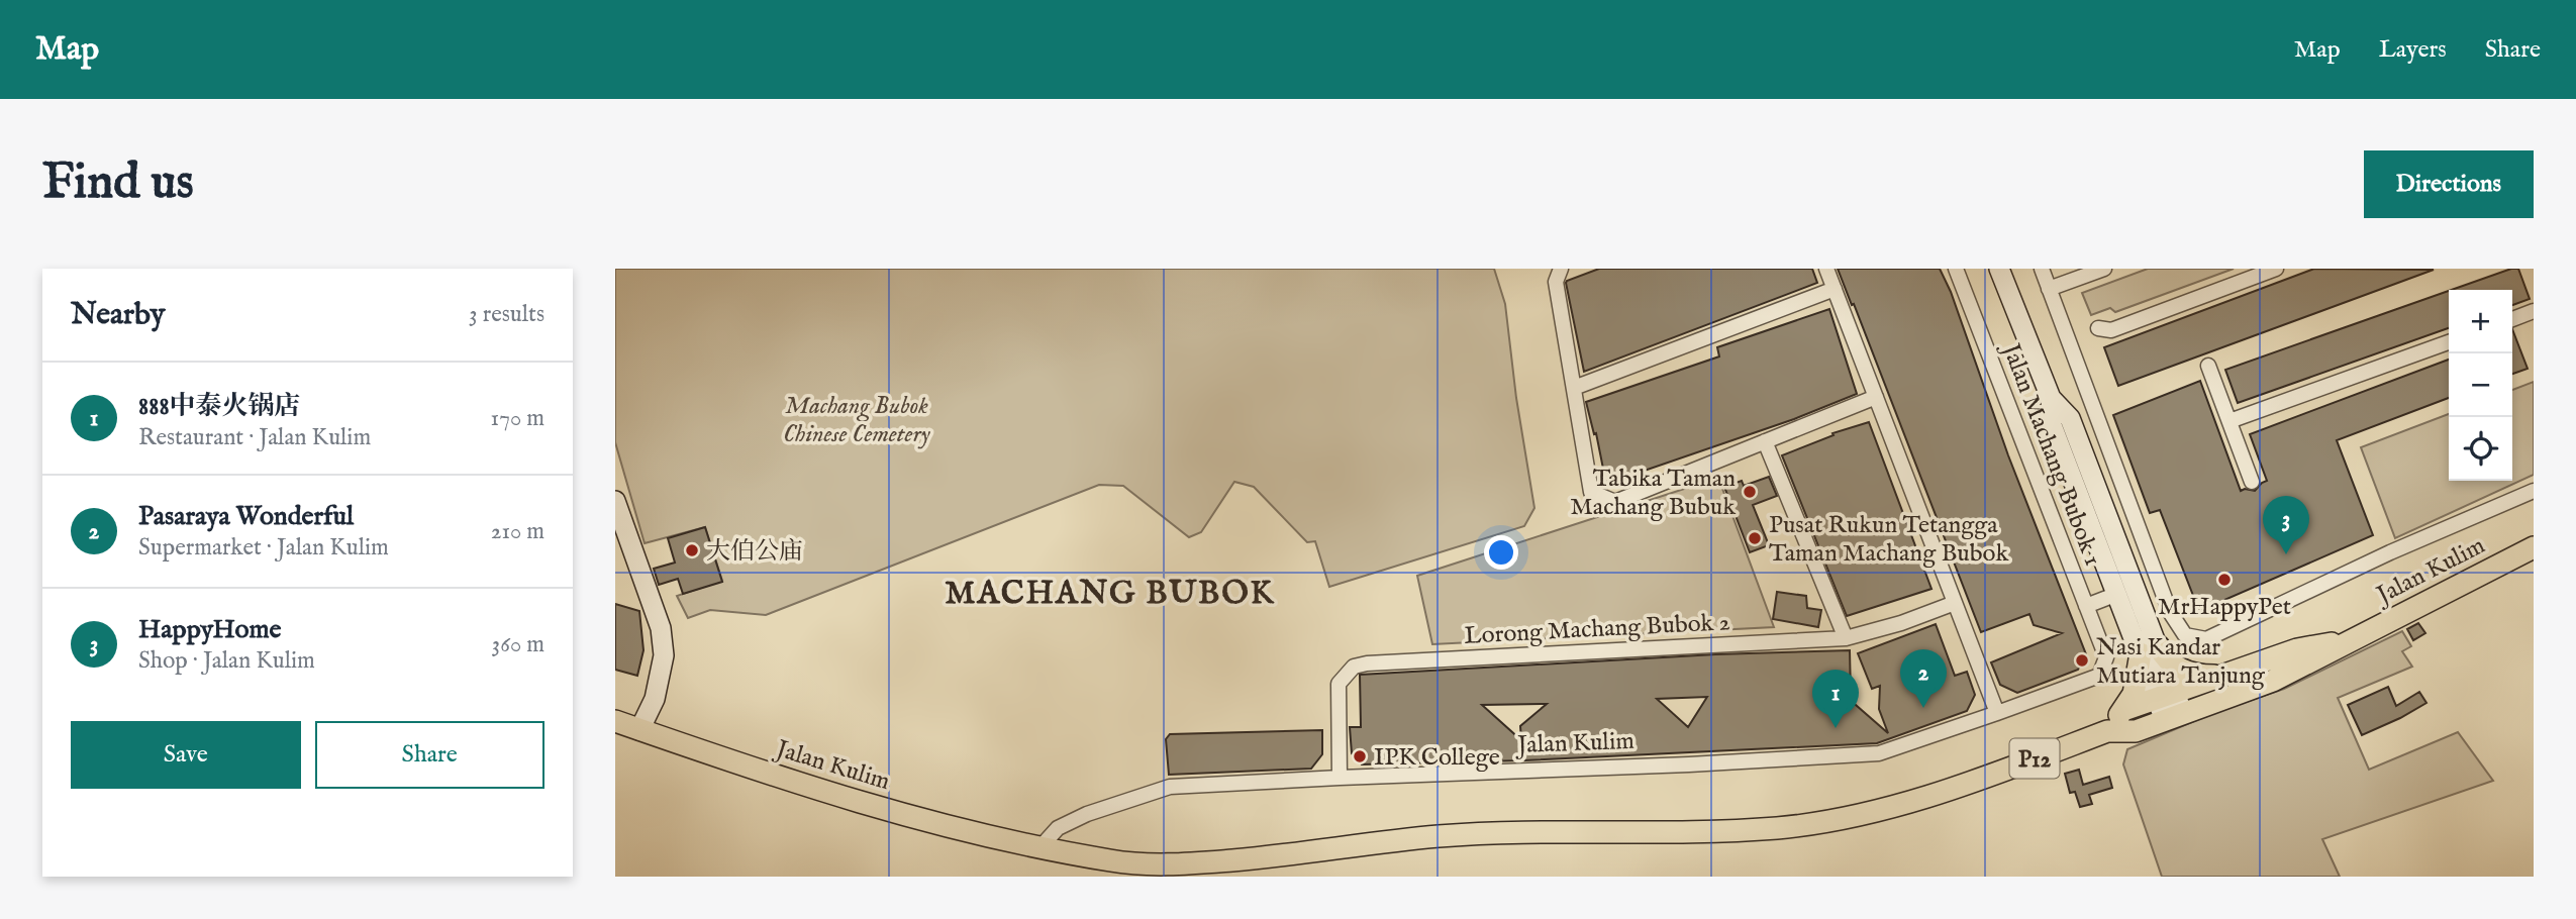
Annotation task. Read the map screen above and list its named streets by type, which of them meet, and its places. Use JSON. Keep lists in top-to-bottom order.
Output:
{
  "streets": {
    "main road": ["Jalan Kulim", "P12"],
    "street": ["Jalan Machang Bubok 1", "Lorong Machang Bubok 2"]
  },
  "crossings": [
    ["Jalan Machang Bubok 1", "Jalan Kulim"],
    ["Jalan Kulim", "Lorong Machang Bubok 2"]
  ],
  "districts": ["MACHANG BUBOK"],
  "parks": ["Machang Bubok Chinese Cemetery"],
  "places": [
    "Tabika Taman Machang Bubuk",
    "Pusat Rukun Tetangga Taman Machang Bubok",
    "大伯公庙",
    "MrHappyPet",
    "Nasi Kandar Mutiara Tanjung",
    "IPK College"
  ],
  "page": {
    "header": "Map",
    "nav": ["Map", "Layers", "Share"],
    "buttons": [
      "Directions",
      ["Save", "Share"]
    ],
    "title": "Find us",
    "heading": ["Nearby", "3 results"],
    "map_buttons": ["+", "−"],
    "list": [
      {
        "mark": "1",
        "name": "888中泰火锅店",
        "note": "Restaurant · Jalan Kulim",
        "value": "170 m"
      },
      {
        "mark": "2",
        "name": "Pasaraya Wonderful",
        "note": "Supermarket · Jalan Kulim",
        "value": "210 m"
      },
      {
        "mark": "3",
        "name": "HappyHome",
        "note": "Shop · Jalan Kulim",
        "value": "360 m"
      }
    ],
    "pins": ["3", "2", "1"]
  }
}
